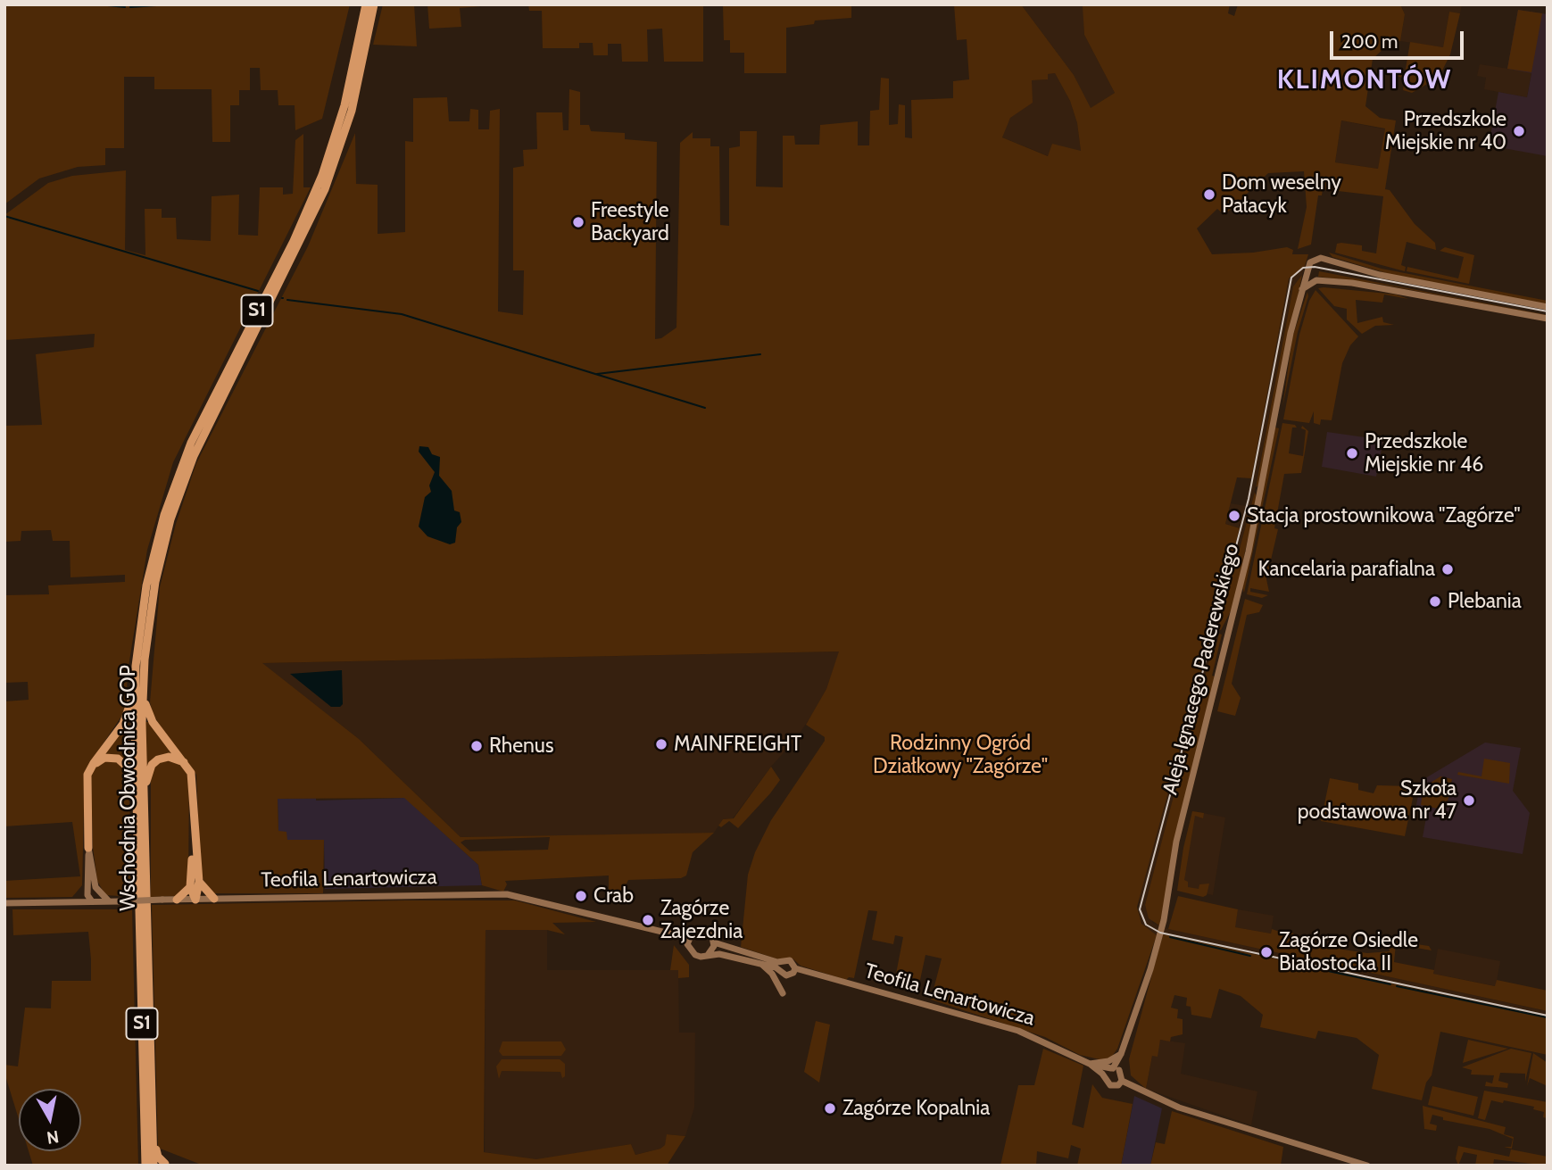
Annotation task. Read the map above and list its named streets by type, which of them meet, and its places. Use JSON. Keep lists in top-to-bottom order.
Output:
{
  "streets": {
    "highway": ["S1", "Wschodnia Obwodnica GOP"],
    "street": ["Aleja Ignacego Paderewskiego", "Teofila Lenartowicza"]
  },
  "crossings": [
    ["Aleja Ignacego Paderewskiego", "Teofila Lenartowicza"]
  ],
  "districts": ["KLIMONTÓW"],
  "parks": ["Rodzinny Ogród Działkowy \"Zagórze\""],
  "places": [
    "Przedszkole Miejskie nr 40",
    "Dom weselny Pałacyk",
    "Freestyle Backyard",
    "Przedszkole Miejskie nr 46",
    "Stacja prostownikowa \"Zagórze\"",
    "Kancelaria parafialna",
    "Plebania",
    "MAINFREIGHT",
    "Rhenus",
    "Szkoła podstawowa nr 47",
    "Crab",
    "Zagórze Zajezdnia",
    "Zagórze Osiedle Białostocka II",
    "Zagórze Kopalnia"
  ],
  "scale_bar": "200 m",
  "north": "bottom"
}
